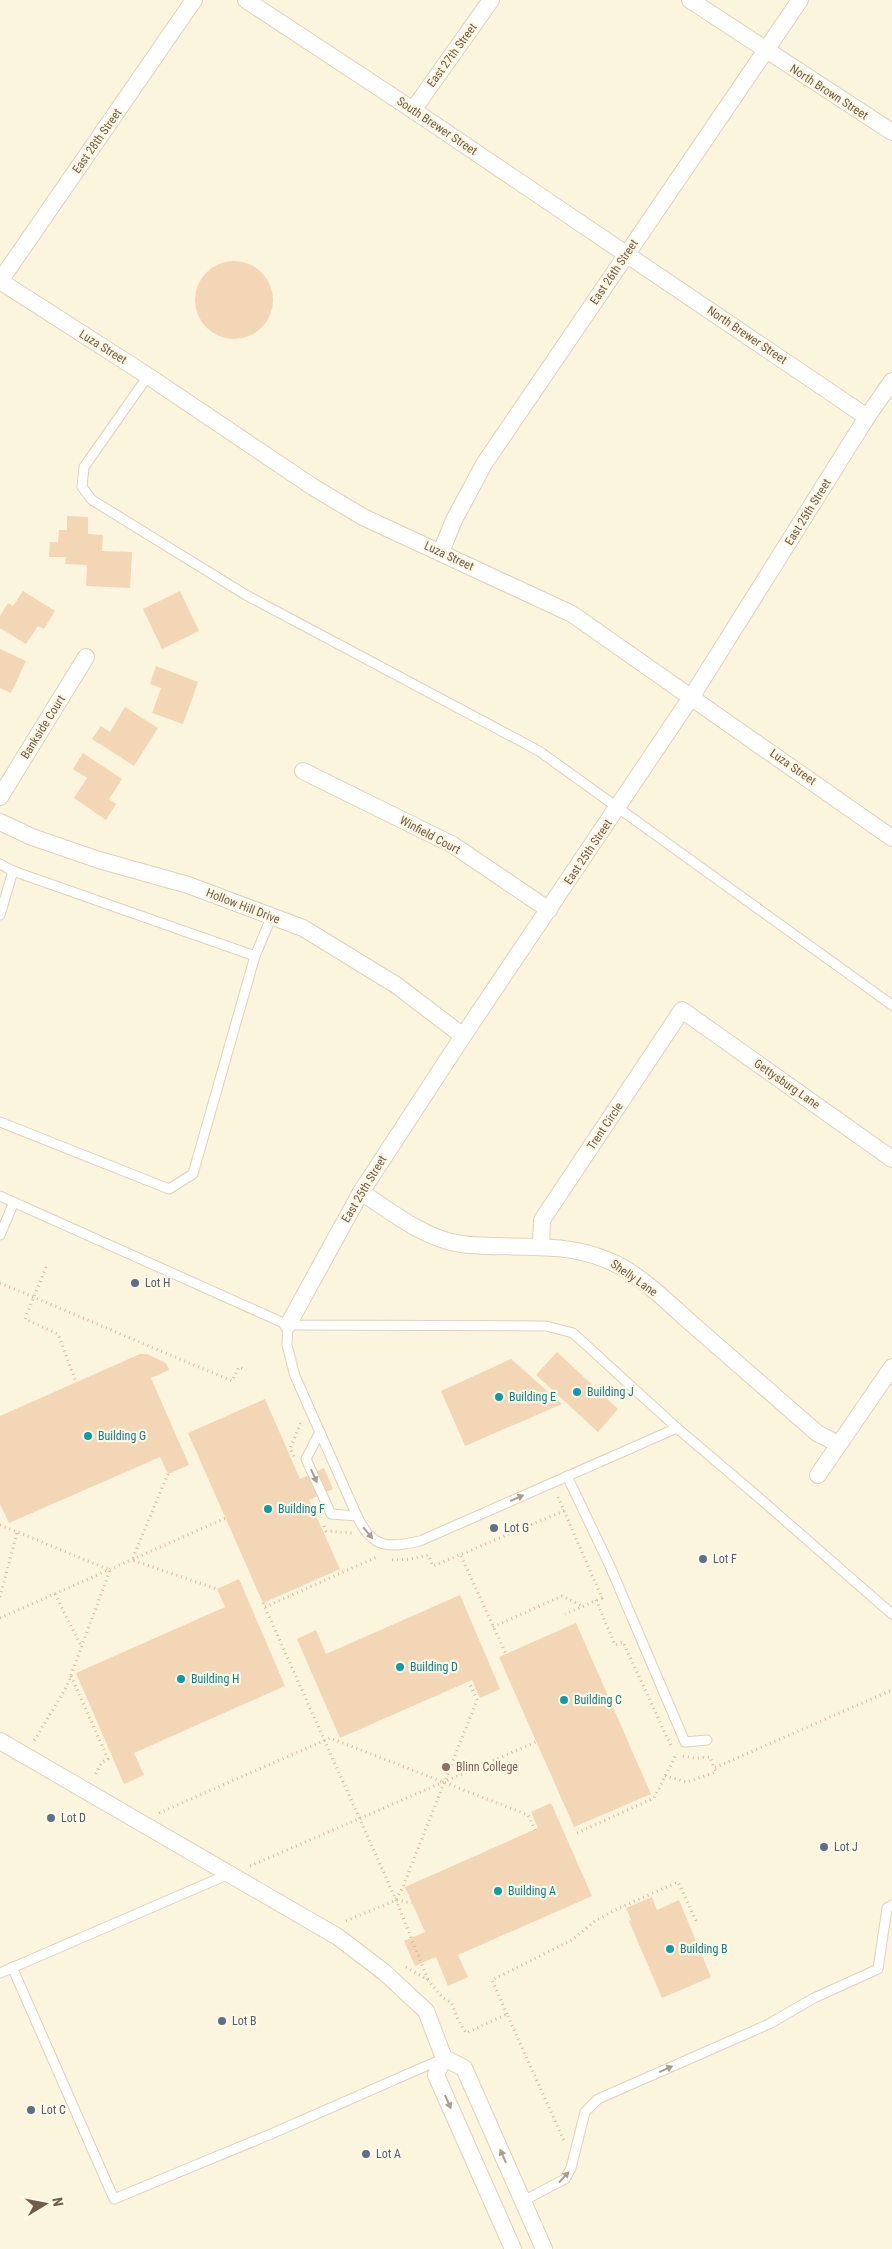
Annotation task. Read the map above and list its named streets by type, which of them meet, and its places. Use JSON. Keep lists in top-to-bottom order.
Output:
{
  "streets": {
    "street": [
      "East 27th Street",
      "North Brown Street",
      "South Brewer Street",
      "East 28th Street",
      "East 26th Street",
      "North Brewer Street",
      "Luza Street",
      "East 25th Street",
      "Bankside Court",
      "Winfield Court",
      "Hollow Hill Drive",
      "Gettysburg Lane",
      "Trent Circle",
      "Shelly Lane"
    ]
  },
  "crossings": [
    ["East 27th Street", "South Brewer Street"],
    ["North Brown Street", "East 26th Street"],
    ["South Brewer Street", "East 26th Street"],
    ["South Brewer Street", "North Brewer Street"],
    ["East 28th Street", "Luza Street"],
    ["East 26th Street", "North Brewer Street"],
    ["East 26th Street", "Luza Street"],
    ["North Brewer Street", "East 25th Street"],
    ["Luza Street", "East 25th Street"],
    ["East 25th Street", "Winfield Court"],
    ["East 25th Street", "Hollow Hill Drive"],
    ["East 25th Street", "Shelly Lane"],
    ["Gettysburg Lane", "Trent Circle"],
    ["Trent Circle", "Shelly Lane"]
  ],
  "places": [
    "Lot H",
    "Building J",
    "Building E",
    "Building G",
    "Building F",
    "Lot G",
    "Lot F",
    "Building D",
    "Building H",
    "Building C",
    "Blinn College",
    "Lot D",
    "Lot J",
    "Building A",
    "Building B",
    "Lot B",
    "Lot C",
    "Lot A"
  ],
  "north": "right"
}
